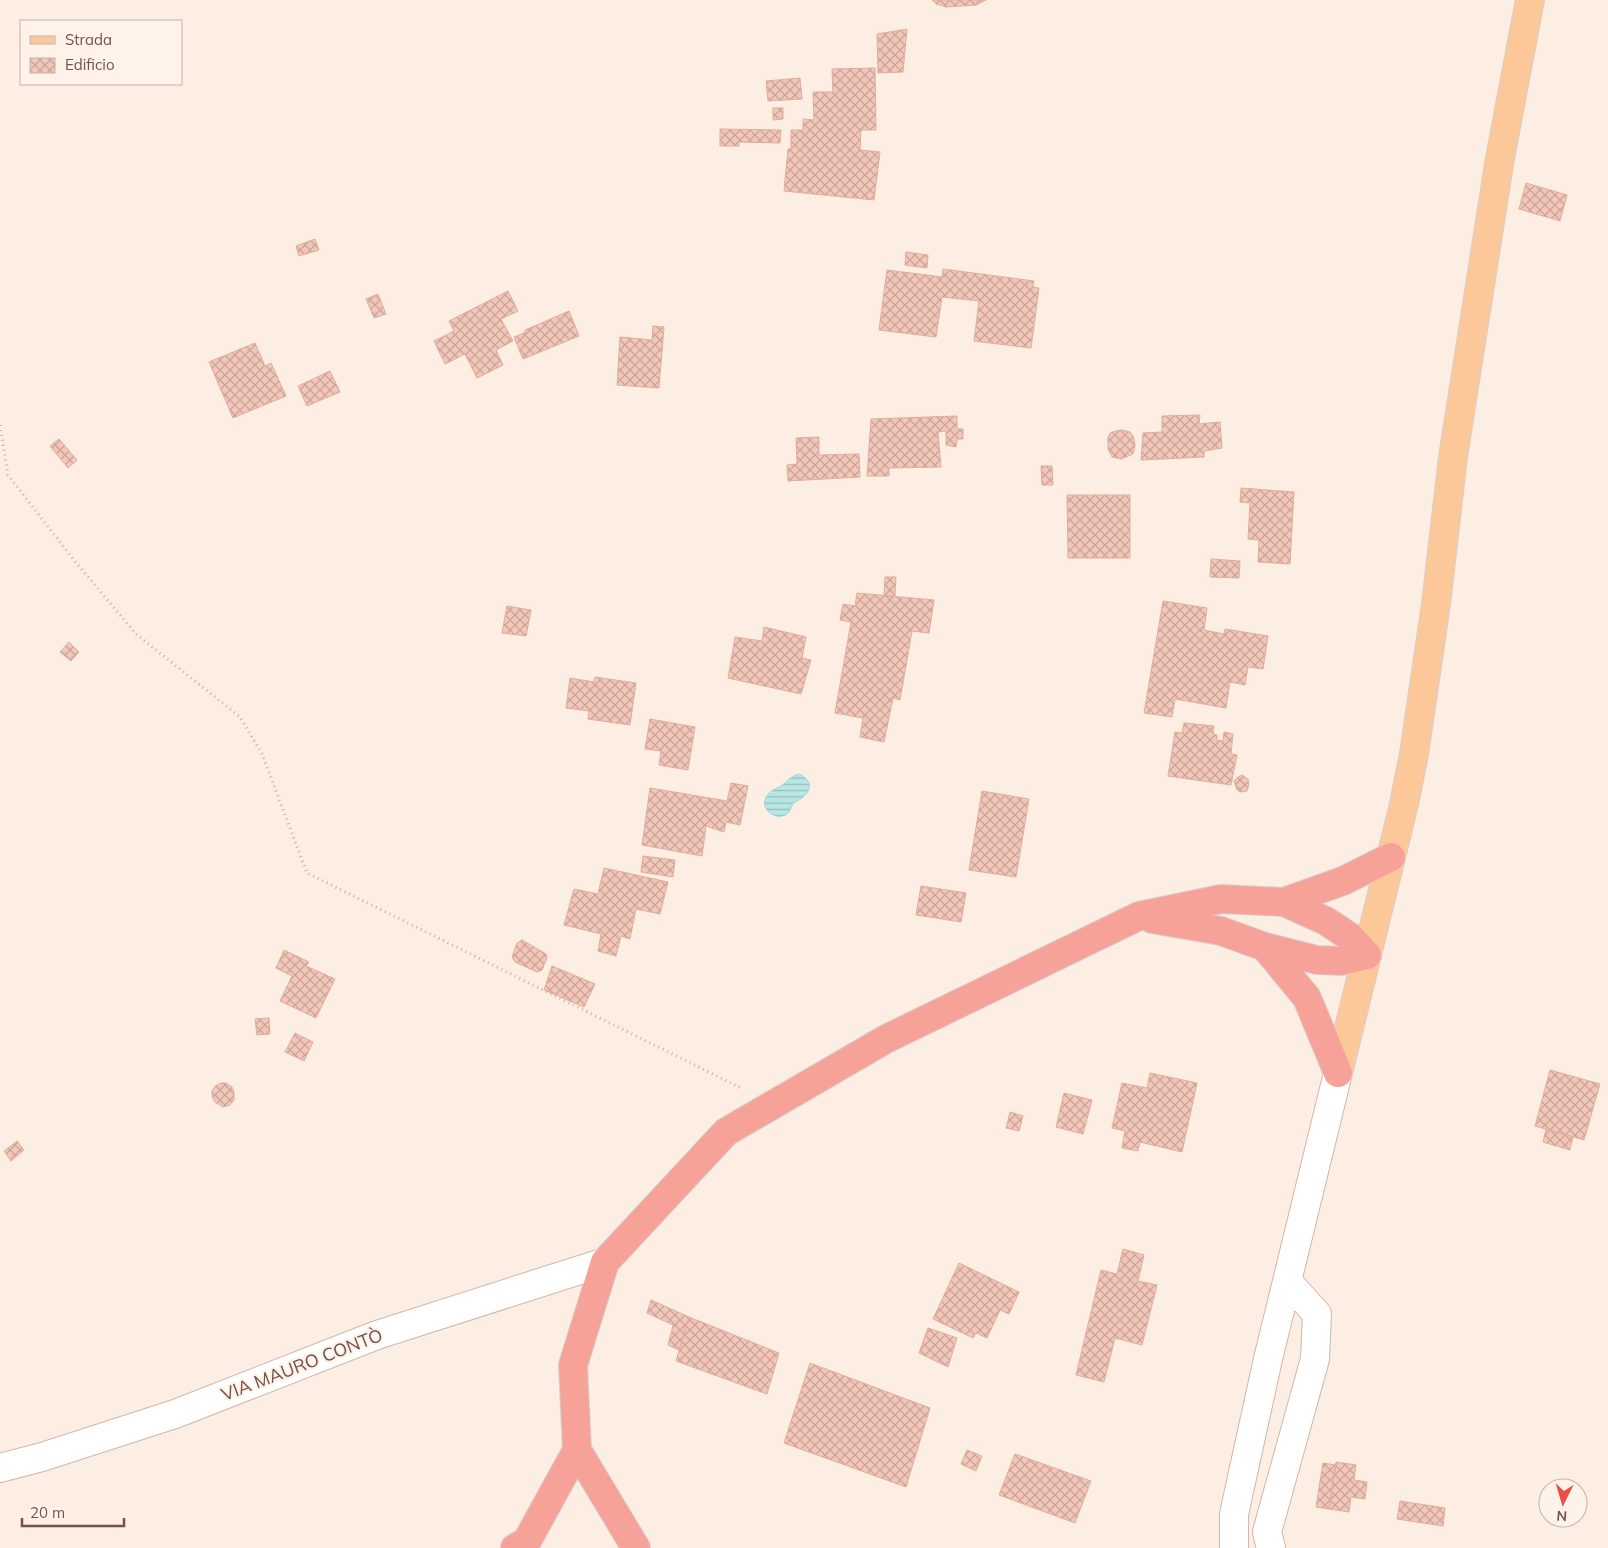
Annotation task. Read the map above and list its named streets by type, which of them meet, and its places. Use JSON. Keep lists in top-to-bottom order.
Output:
{
  "streets": {
    "street": ["VIA MAURO CONTÒ"]
  },
  "legend": ["Strada", "Edificio"],
  "scale_bar": "20 m",
  "north": "bottom"
}
